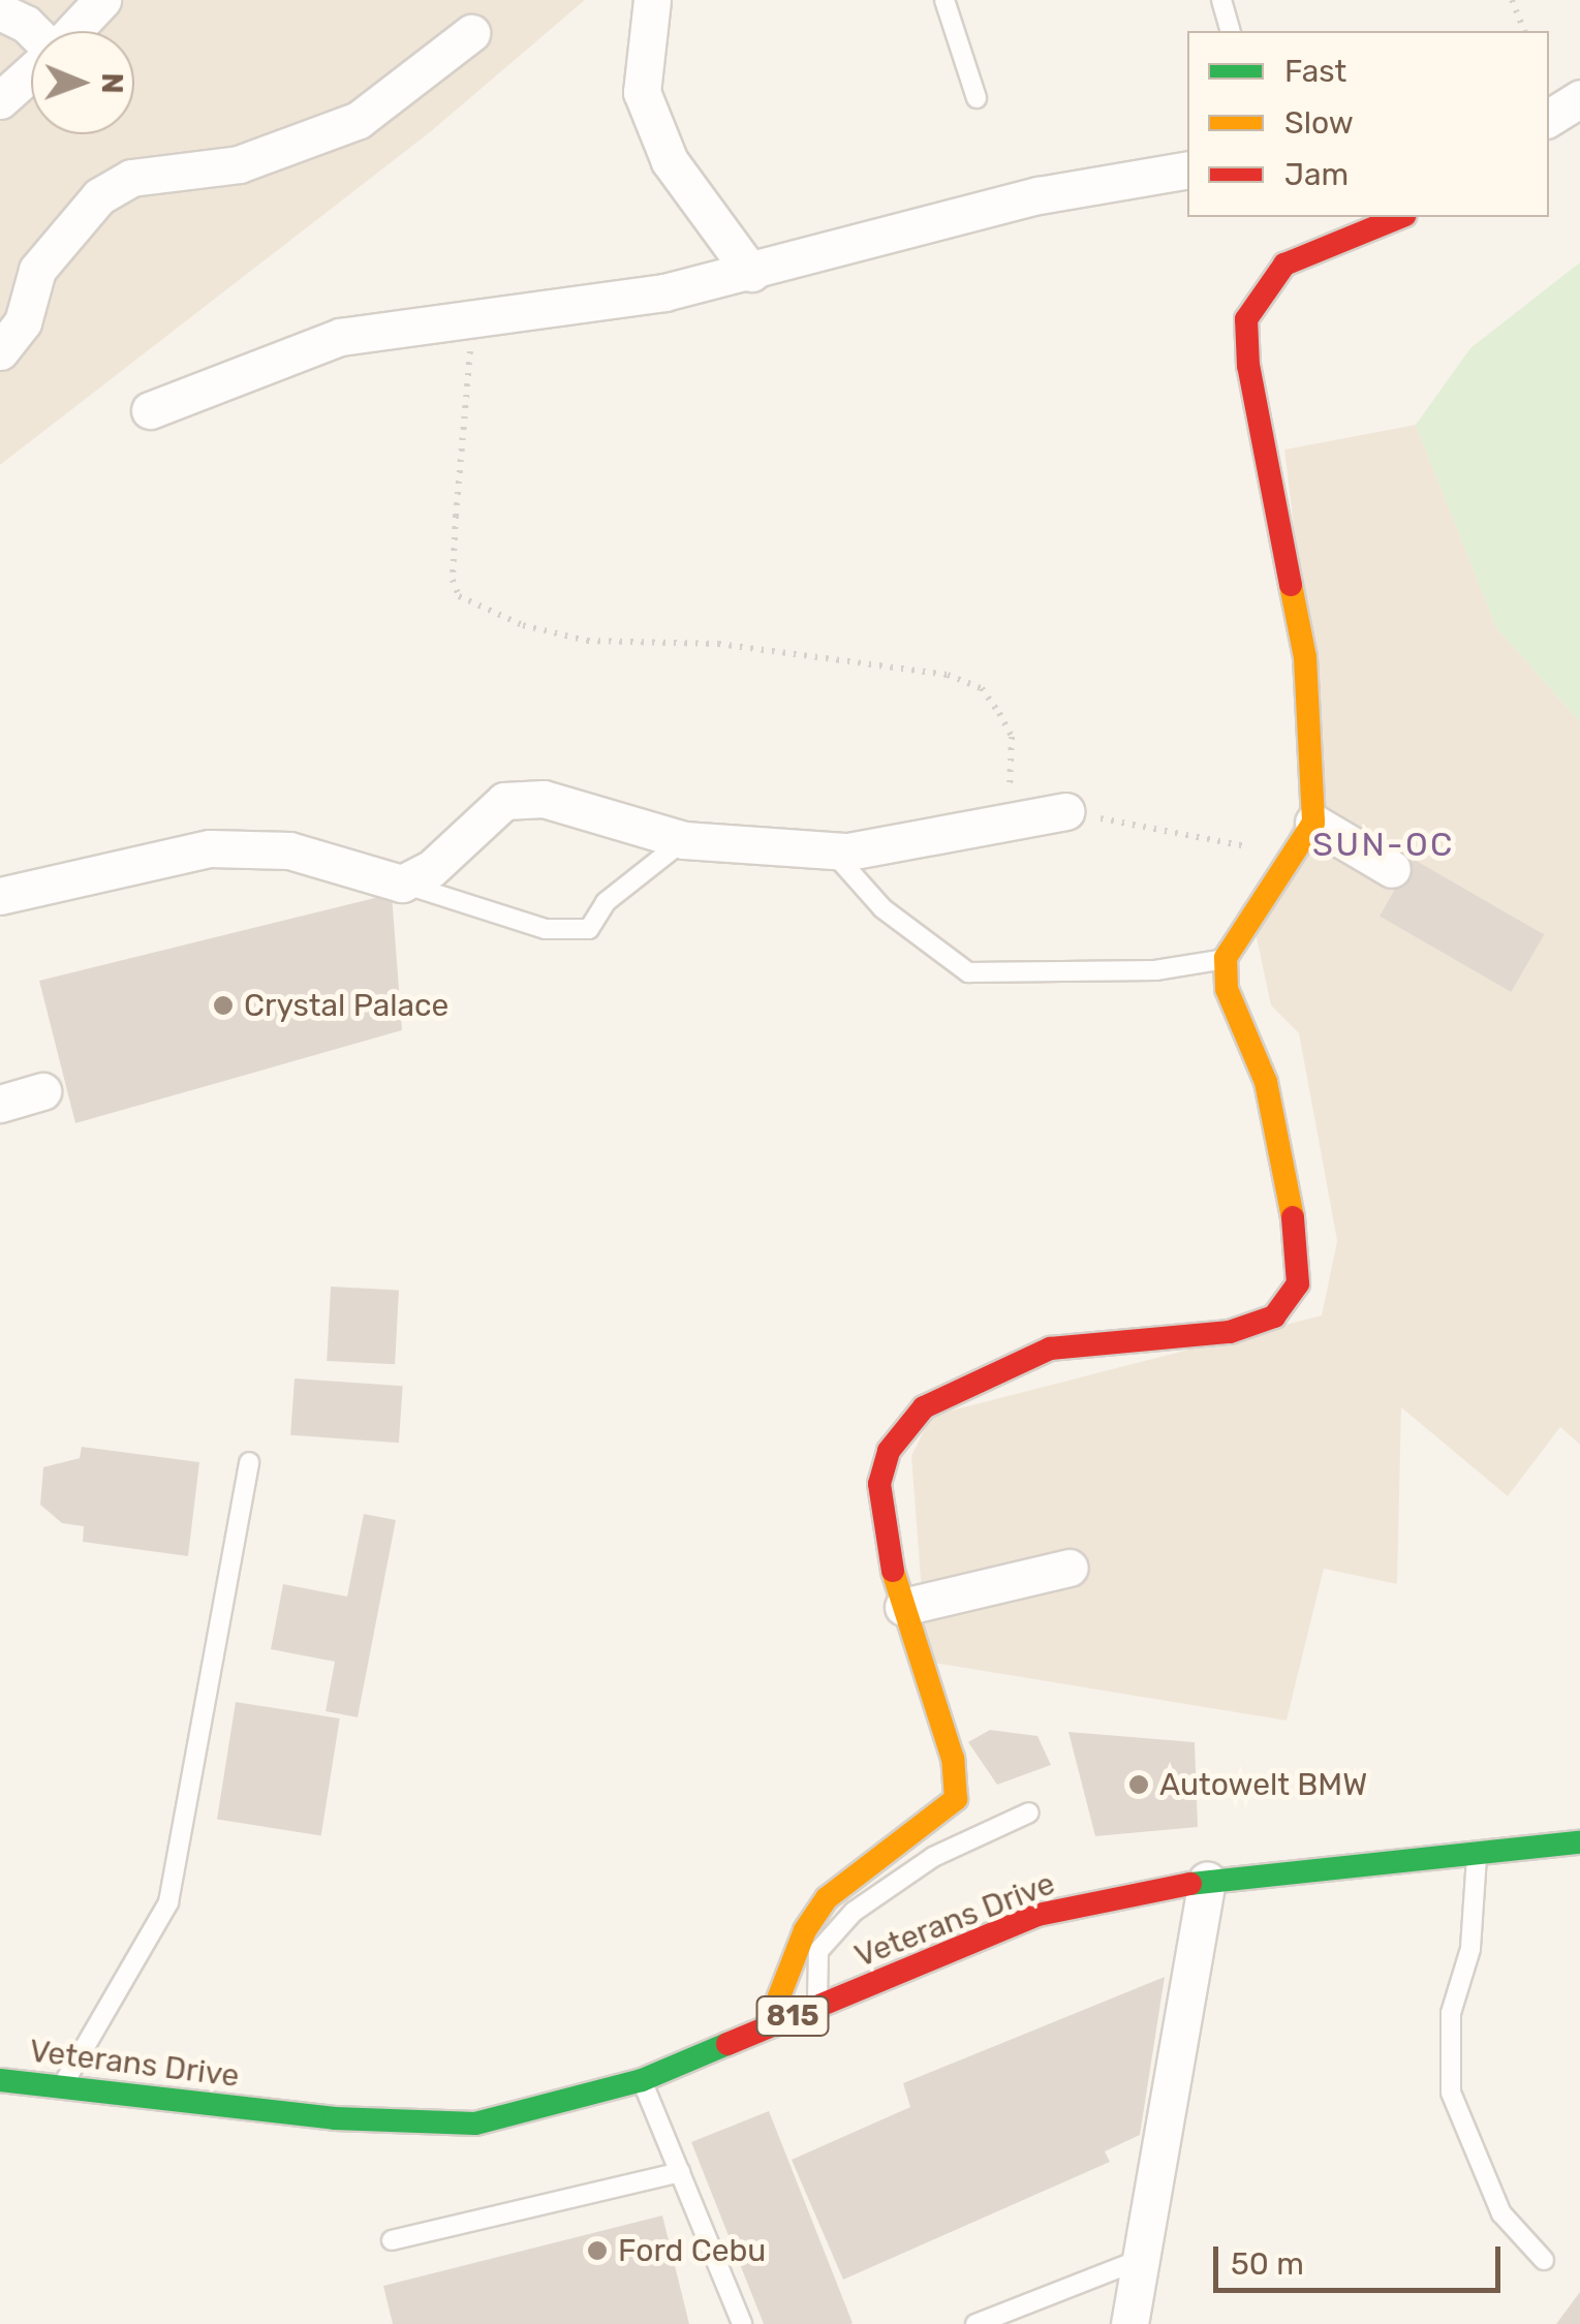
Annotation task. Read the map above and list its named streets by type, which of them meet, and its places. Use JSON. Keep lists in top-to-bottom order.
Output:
{
  "streets": {
    "street": ["Veterans Drive", "815"]
  },
  "districts": ["SUN-OC"],
  "places": ["Crystal Palace", "Autowelt BMW", "Ford Cebu"],
  "legend": ["Fast", "Slow", "Jam"],
  "scale_bar": "50 m",
  "north": "right"
}
